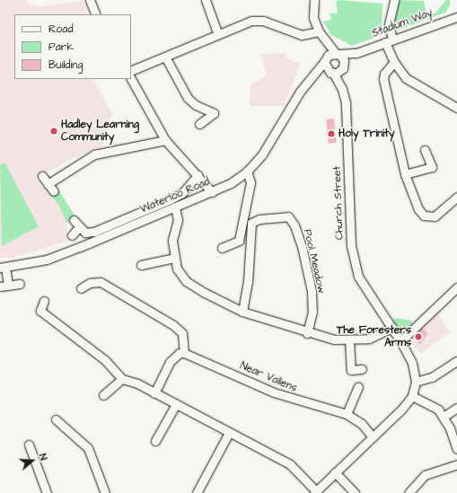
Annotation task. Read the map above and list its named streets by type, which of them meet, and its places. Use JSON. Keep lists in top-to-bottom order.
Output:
{
  "streets": {
    "street": [
      "Stadium Way",
      "Waterloo Road",
      "Church Street",
      "Pool Meadow",
      "Near Vallens"
    ]
  },
  "crossings": [
    ["Stadium Way", "Waterloo Road"],
    ["Stadium Way", "Church Street"],
    ["Waterloo Road", "Church Street"]
  ],
  "places": ["Hadley Learning Community", "Holy Trinity", "The Foresters Arms"],
  "legend": ["Road", "Park", "Building"],
  "north": "right"
}
